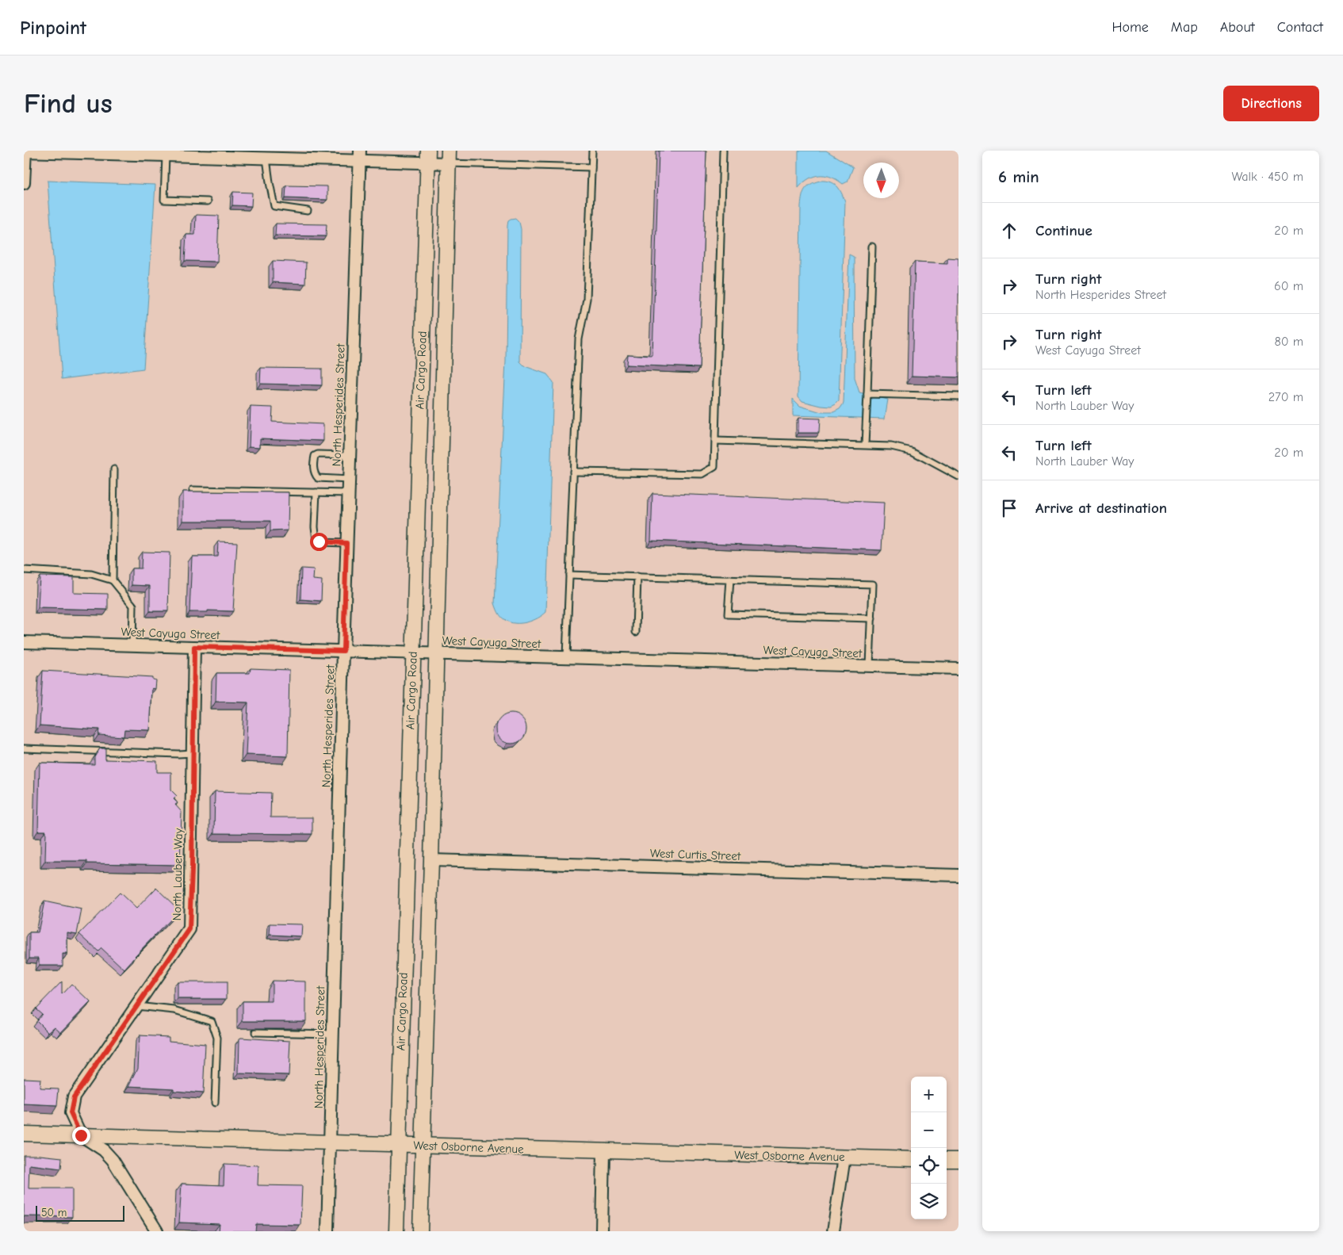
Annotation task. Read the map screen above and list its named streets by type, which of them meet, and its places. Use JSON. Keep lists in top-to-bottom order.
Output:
{
  "streets": {
    "street": [
      "Air Cargo Road",
      "North Hesperides Street",
      "West Cayuga Street",
      "West Curtis Street",
      "North Lauber Way",
      "West Osborne Avenue"
    ]
  },
  "crossings": [
    ["Air Cargo Road", "West Cayuga Street"],
    ["Air Cargo Road", "West Curtis Street"],
    ["Air Cargo Road", "West Osborne Avenue"],
    ["North Hesperides Street", "West Cayuga Street"],
    ["North Hesperides Street", "West Osborne Avenue"],
    ["West Cayuga Street", "North Lauber Way"],
    ["North Lauber Way", "West Osborne Avenue"]
  ],
  "scale_bar": "50 m",
  "north": "bottom",
  "page": {
    "header": "Pinpoint",
    "nav": [
      "Home",
      "Map",
      "About",
      "Contact"
    ],
    "buttons": "Directions",
    "title": "Find us",
    "heading": ["6 min", "Walk · 450 m"],
    "list": [
      ["Continue", "20 m"],
      ["Turn right", "North Hesperides Street", "60 m"],
      ["Turn right", "West Cayuga Street", "80 m"],
      ["Turn left", "North Lauber Way", "270 m"],
      ["Turn left", "North Lauber Way", "20 m"],
      "Arrive at destination"
    ],
    "map_buttons": ["+", "−"],
    "scale": "50 m"
  }
}
